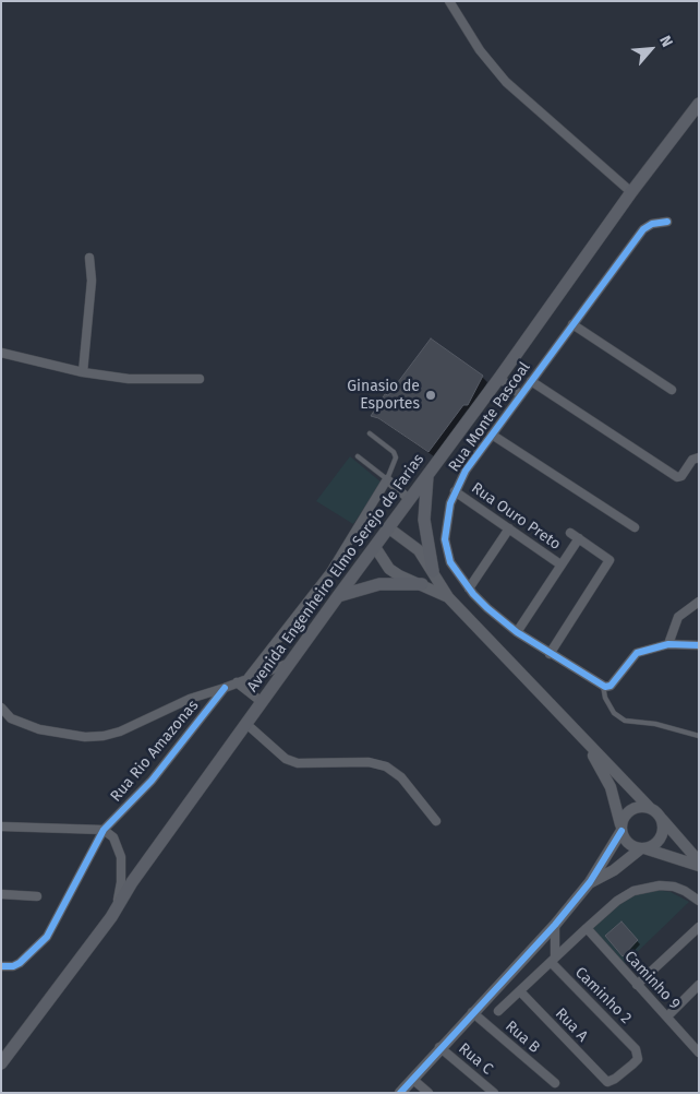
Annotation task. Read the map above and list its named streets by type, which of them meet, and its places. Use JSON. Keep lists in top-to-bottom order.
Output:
{
  "streets": {
    "main road": ["Avenida Engenheiro Elmo Serejo de Farias"],
    "street": [
      "Rua Monte Pascoal",
      "Rua Ouro Preto",
      "Rua Rio Amazonas",
      "Caminho 9",
      "Caminho 2",
      "Rua A",
      "Rua B",
      "Rua C"
    ]
  },
  "crossings": [
    ["Rua Monte Pascoal", "Rua Ouro Preto"],
    ["Caminho 2", "Rua A"]
  ],
  "places": ["Ginasio de Esportes"],
  "north": "top right"
}
